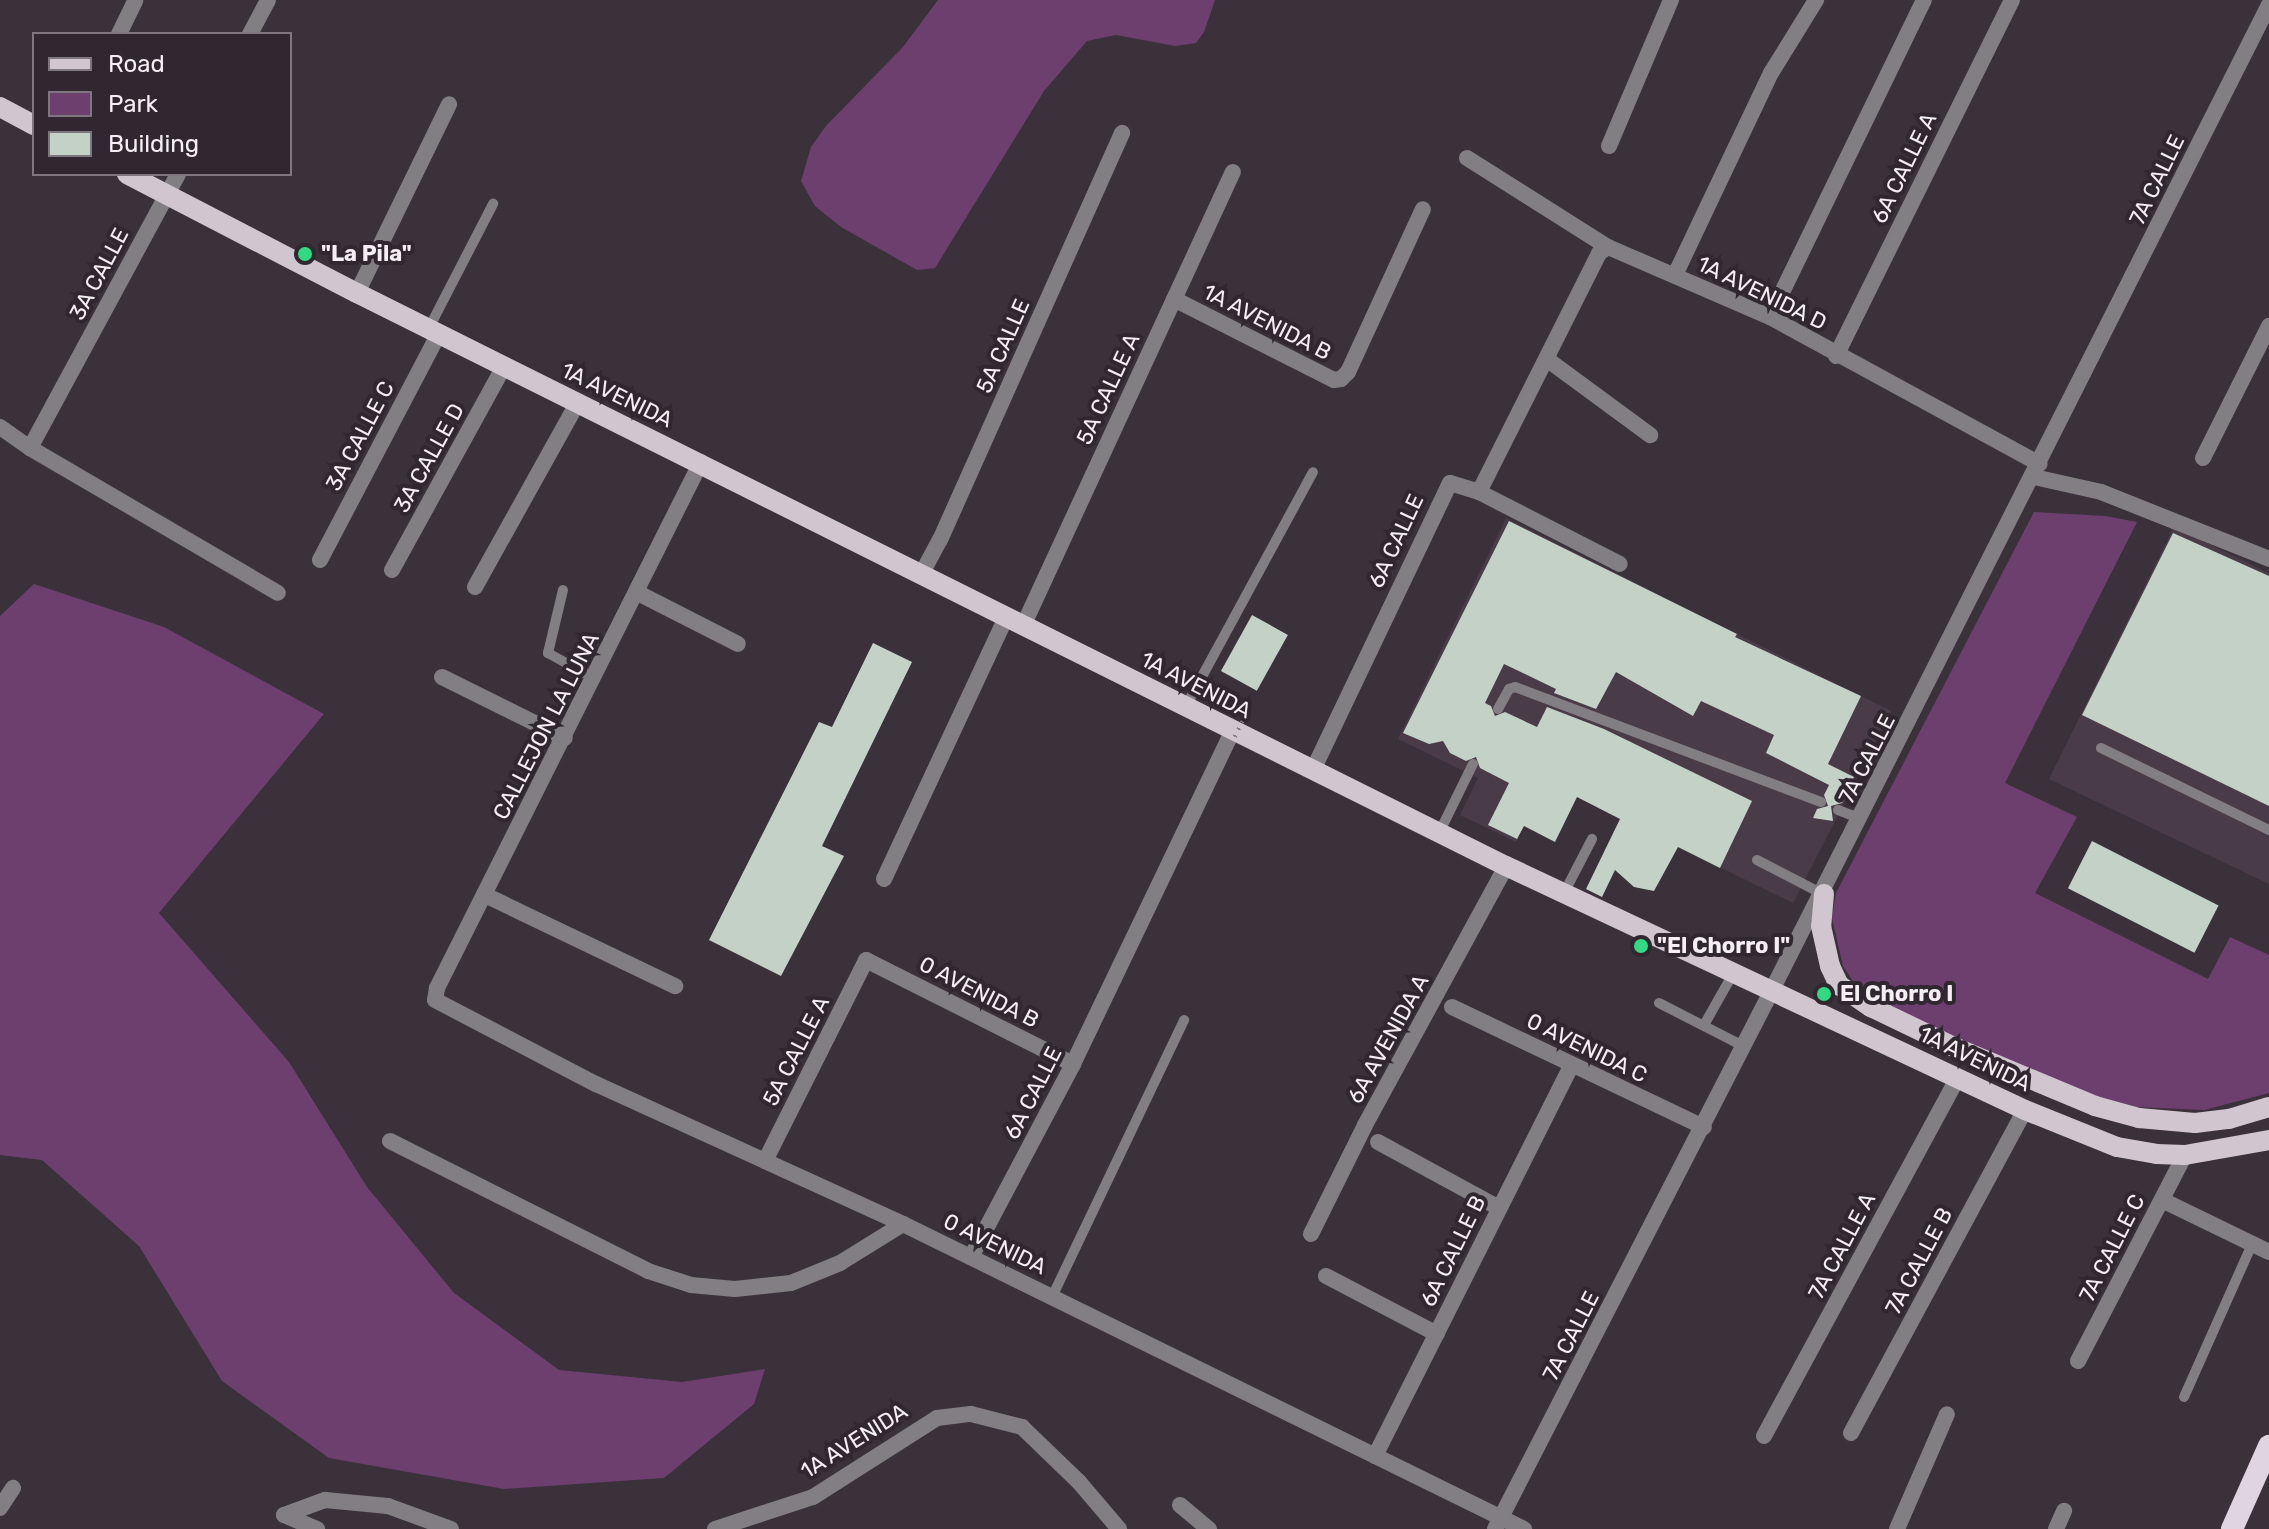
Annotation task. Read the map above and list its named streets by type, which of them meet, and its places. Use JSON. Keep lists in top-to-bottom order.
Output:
{
  "streets": {
    "main road": ["1A AVENIDA"],
    "street": [
      "6A CALLE A",
      "7A CALLE",
      "3A CALLE",
      "1A AVENIDA D",
      "1A AVENIDA B",
      "5A CALLE",
      "5A CALLE A",
      "3A CALLE C",
      "3A CALLE D",
      "6A CALLE",
      "CALLEJON LA LUNA",
      "0 AVENIDA B",
      "6A AVENIDA A",
      "0 AVENIDA C",
      "0 AVENIDA",
      "7A CALLE A",
      "7A CALLE C",
      "6A CALLE B",
      "7A CALLE B"
    ]
  },
  "crossings": [
    ["6A CALLE A", "1A AVENIDA D"],
    ["7A CALLE", "1A AVENIDA D"],
    ["7A CALLE", "1A AVENIDA"],
    ["7A CALLE", "0 AVENIDA C"],
    ["7A CALLE", "0 AVENIDA"],
    ["3A CALLE", "1A AVENIDA"],
    ["1A AVENIDA B", "5A CALLE A"],
    ["5A CALLE", "1A AVENIDA"],
    ["5A CALLE A", "1A AVENIDA"],
    ["5A CALLE A", "0 AVENIDA B"],
    ["5A CALLE A", "0 AVENIDA"],
    ["1A AVENIDA", "3A CALLE C"],
    ["1A AVENIDA", "3A CALLE D"],
    ["1A AVENIDA", "6A CALLE"],
    ["1A AVENIDA", "CALLEJON LA LUNA"],
    ["1A AVENIDA", "6A AVENIDA A"],
    ["1A AVENIDA", "7A CALLE A"],
    ["1A AVENIDA", "7A CALLE C"],
    ["1A AVENIDA", "7A CALLE B"],
    ["6A CALLE", "0 AVENIDA B"],
    ["6A CALLE", "0 AVENIDA"],
    ["CALLEJON LA LUNA", "0 AVENIDA"],
    ["0 AVENIDA C", "6A CALLE B"],
    ["0 AVENIDA", "6A CALLE B"]
  ],
  "places": ["\"La Pila\"", "\"El Chorro I\"", "El Chorro I"],
  "legend": ["Road", "Park", "Building"]
}
